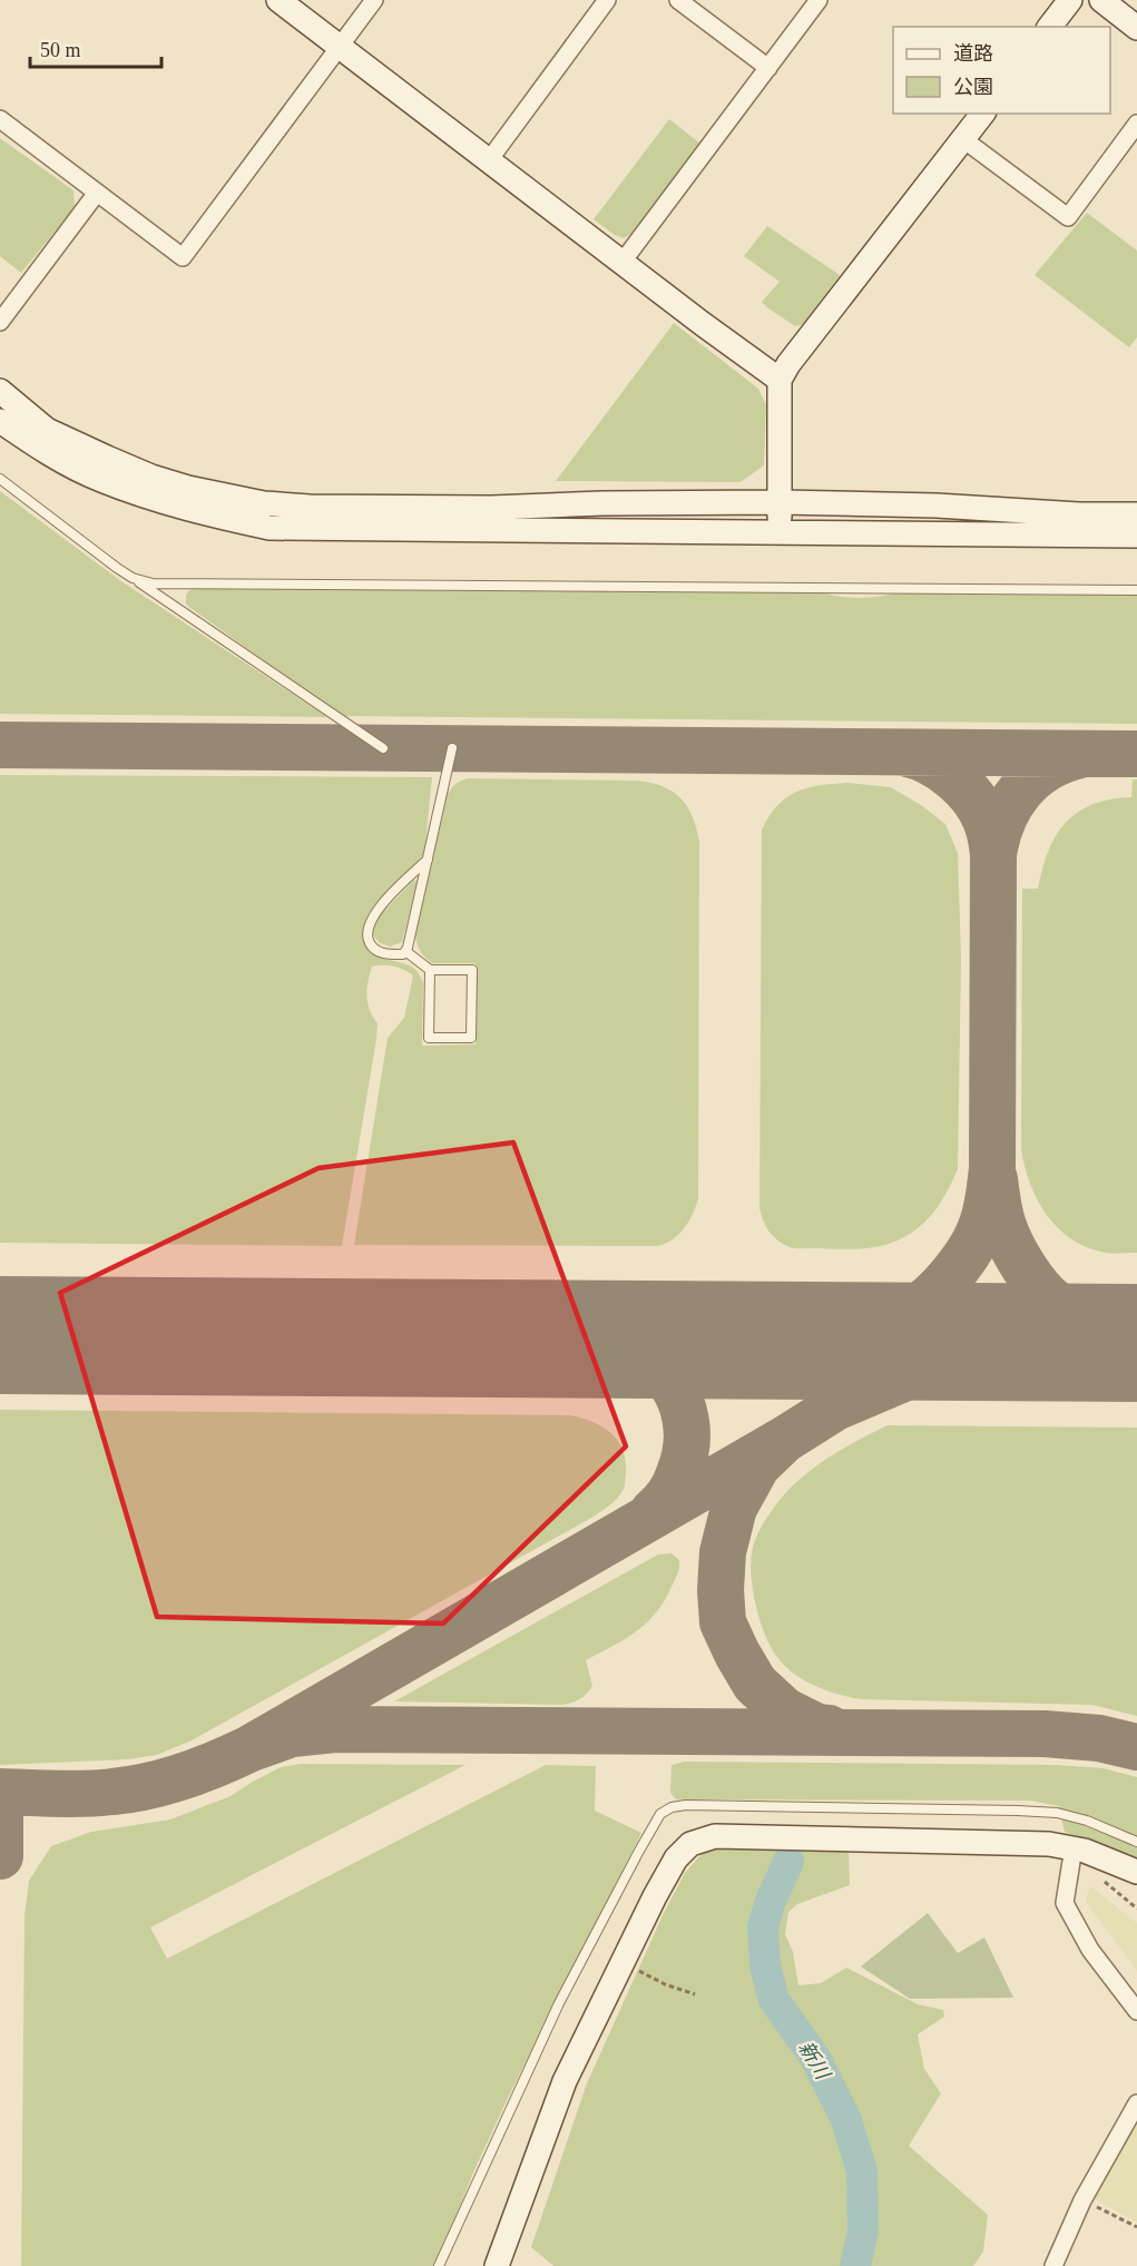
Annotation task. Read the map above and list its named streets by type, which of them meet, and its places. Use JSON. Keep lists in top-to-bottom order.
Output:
{
  "water": ["新川"],
  "legend": ["道路", "公園"],
  "scale_bar": "50 m"
}
